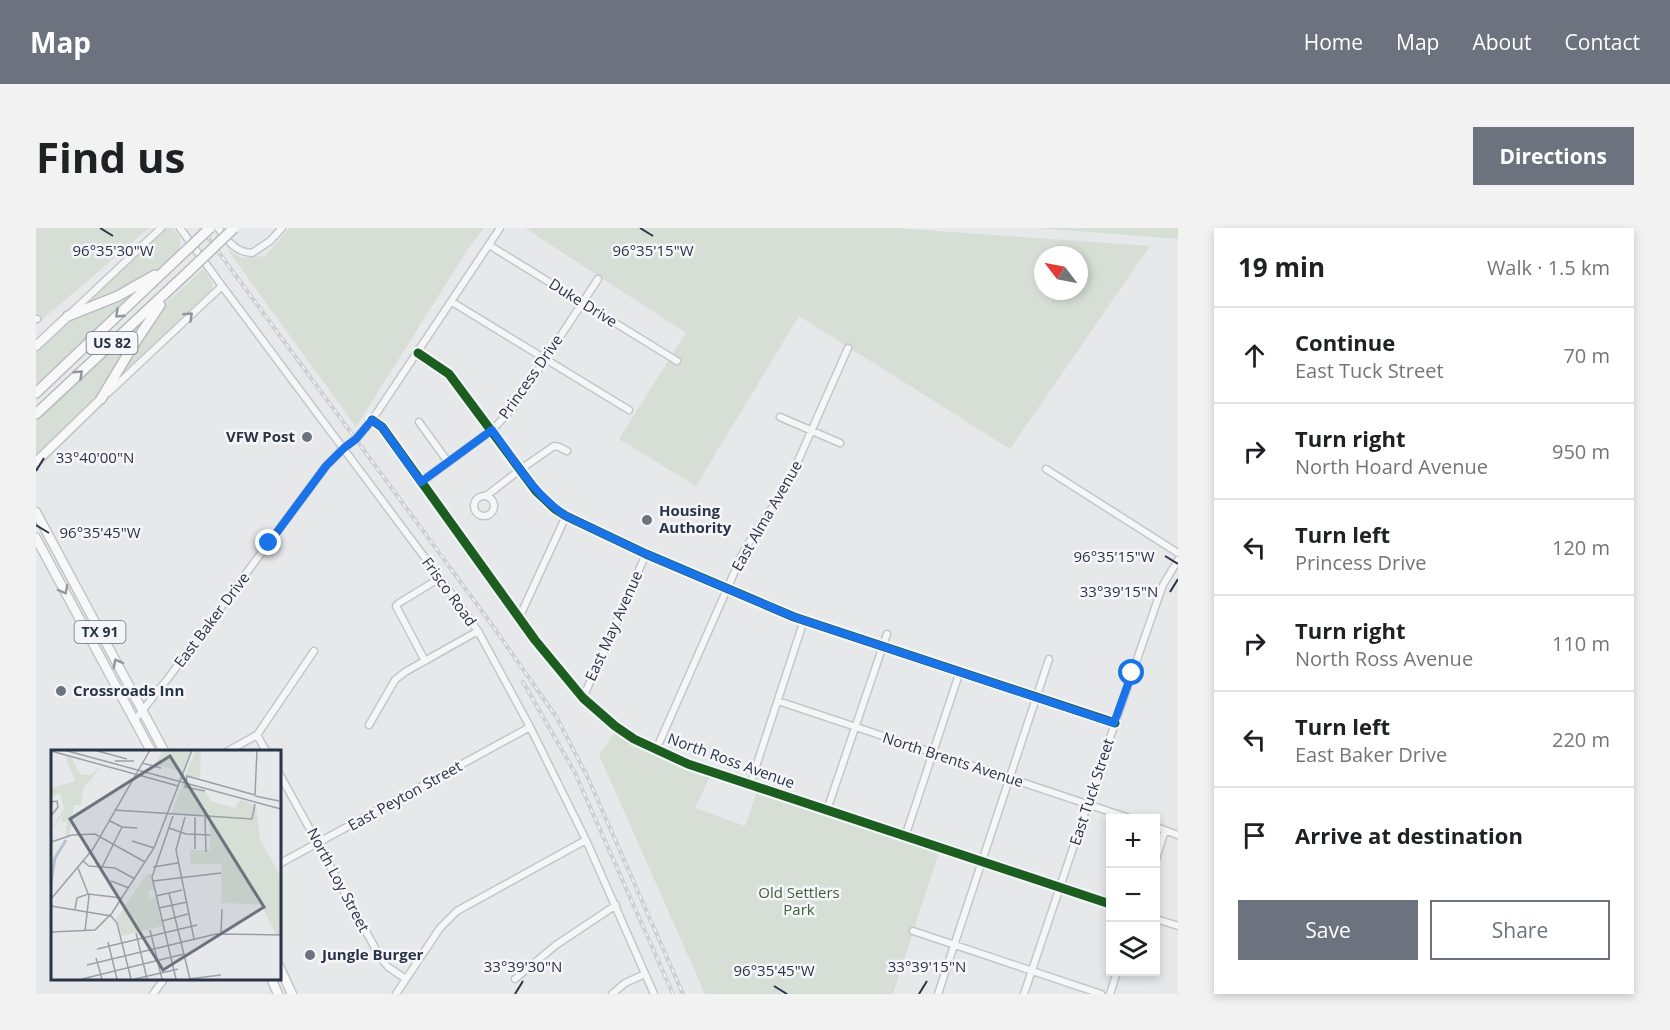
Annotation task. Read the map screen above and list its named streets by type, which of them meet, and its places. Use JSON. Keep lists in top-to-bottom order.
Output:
{
  "streets": {
    "highway": ["US 82"],
    "main road": ["TX 91"],
    "street": [
      "Duke Drive",
      "Princess Drive",
      "East Alma Avenue",
      "Frisco Road",
      "East Baker Drive",
      "East May Avenue",
      "North Brents Avenue",
      "North Ross Avenue",
      "East Tuck Street",
      "East Peyton Street",
      "North Loy Street"
    ]
  },
  "crossings": [
    ["Duke Drive", "Princess Drive"],
    ["Duke Drive", "East Baker Drive"],
    ["Princess Drive", "North Ross Avenue"],
    ["East Alma Avenue", "North Ross Avenue"],
    ["Frisco Road", "East Baker Drive"],
    ["Frisco Road", "East Peyton Street"],
    ["East Baker Drive", "TX 91"],
    ["East Baker Drive", "North Ross Avenue"],
    ["East May Avenue", "North Ross Avenue"],
    ["North Brents Avenue", "East Tuck Street"],
    ["North Ross Avenue", "East Tuck Street"],
    ["East Peyton Street", "North Loy Street"]
  ],
  "parks": ["Old Settlers Park"],
  "places": [
    "VFW Post",
    "Housing Authority",
    "Crossroads Inn",
    "Jungle Burger"
  ],
  "north": "top left",
  "page": {
    "header": "Map",
    "nav": [
      "Home",
      "Map",
      "About",
      "Contact"
    ],
    "buttons": [
      "Directions",
      ["Save", "Share"]
    ],
    "title": "Find us",
    "heading": ["19 min", "Walk · 1.5 km"],
    "list": [
      ["Continue", "East Tuck Street", "70 m"],
      ["Turn right", "North Hoard Avenue", "950 m"],
      ["Turn left", "Princess Drive", "120 m"],
      ["Turn right", "North Ross Avenue", "110 m"],
      ["Turn left", "East Baker Drive", "220 m"],
      "Arrive at destination"
    ],
    "map_buttons": ["+", "−"]
  },
  "coordinates": [
    "96°35'30\"W",
    "96°35'15\"W",
    "33°40'00\"N",
    "96°35'45\"W",
    "33°39'15\"N",
    "33°39'30\"N"
  ]
}
